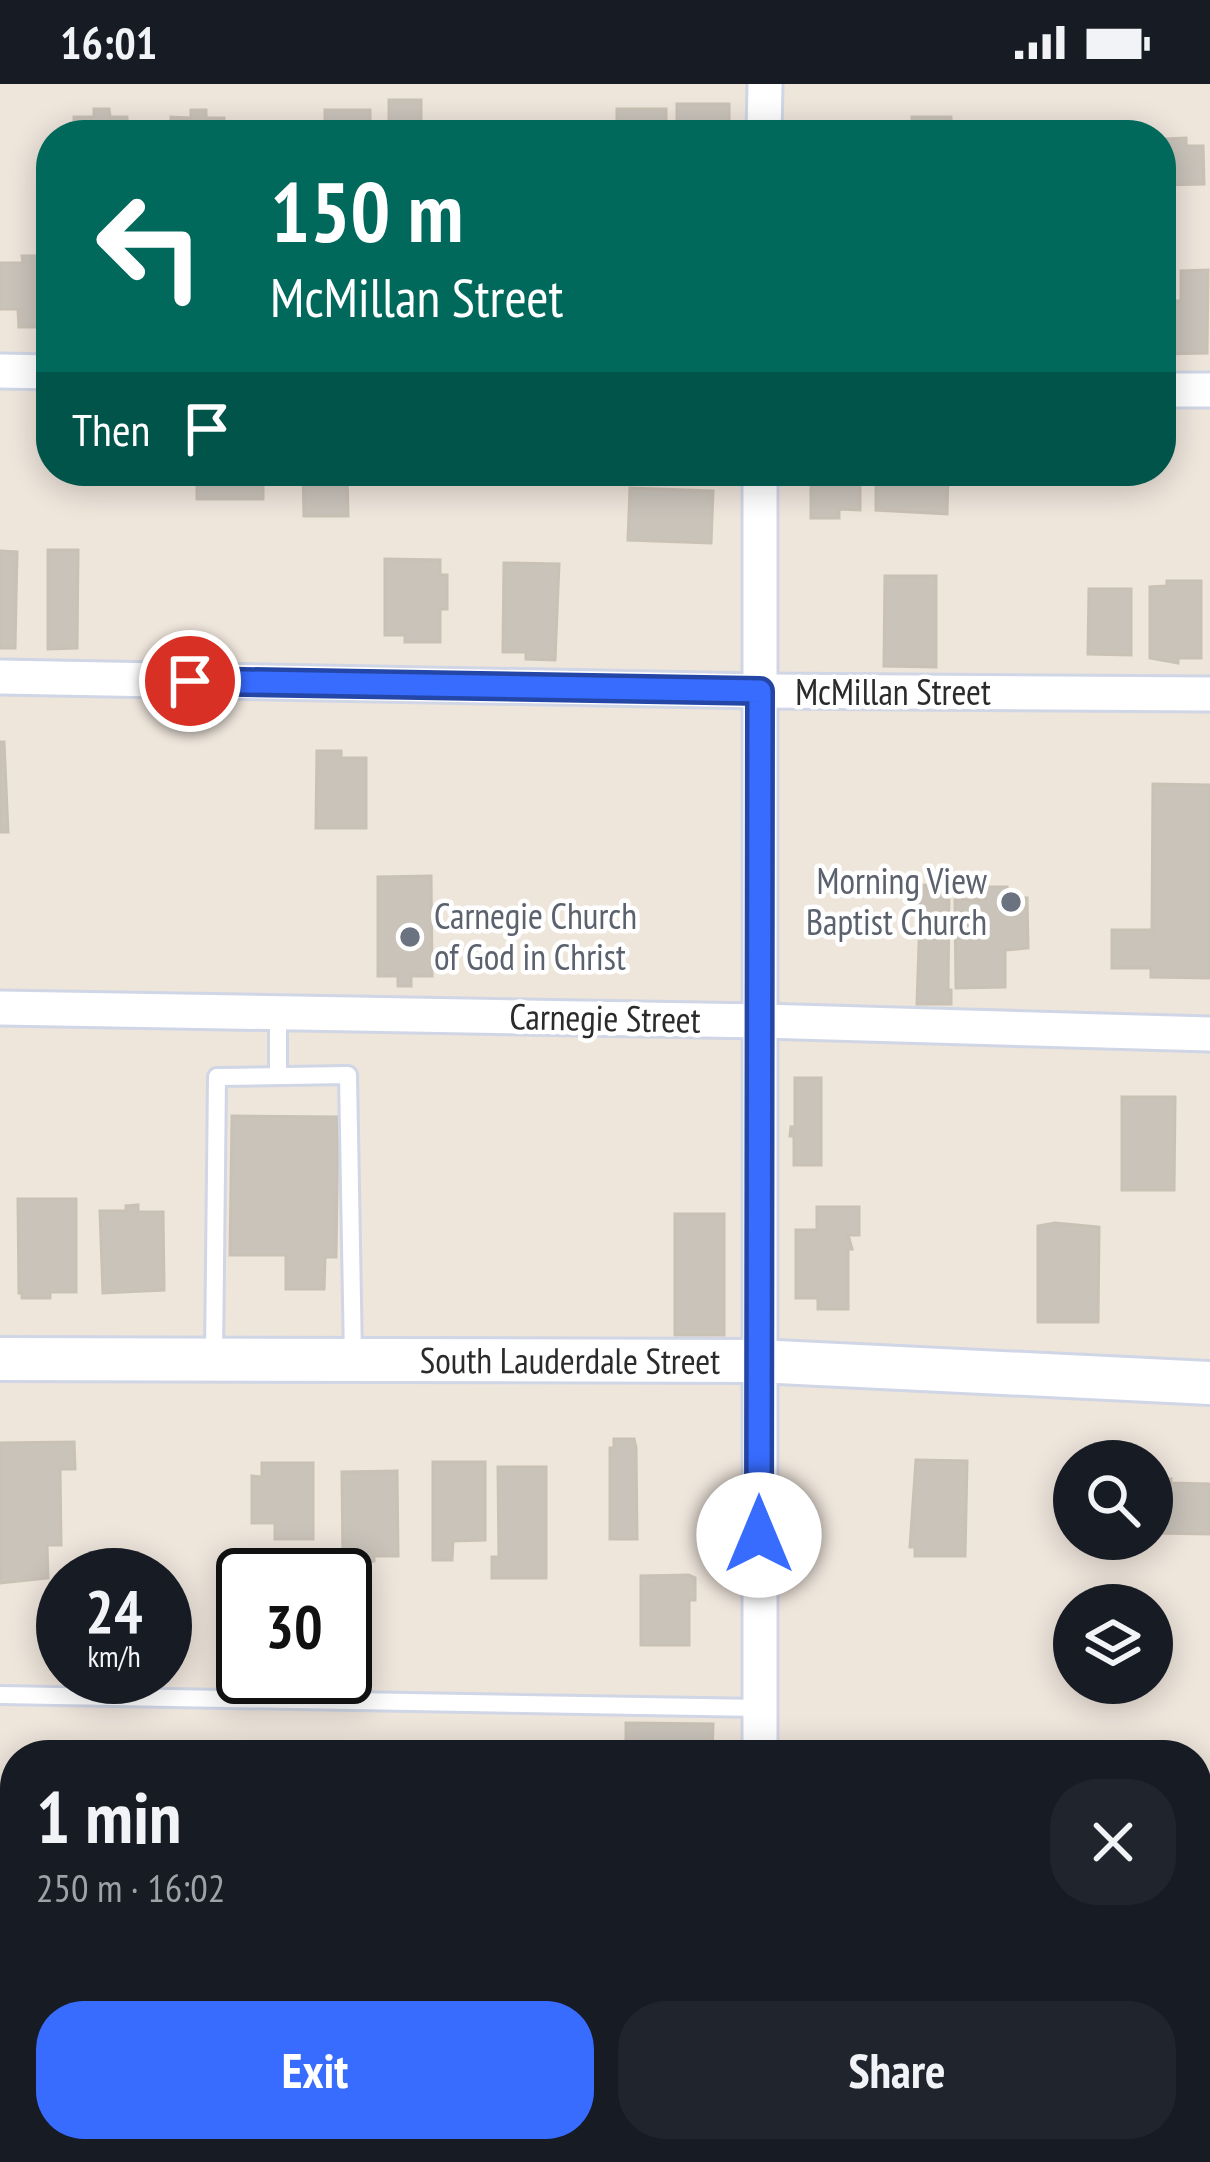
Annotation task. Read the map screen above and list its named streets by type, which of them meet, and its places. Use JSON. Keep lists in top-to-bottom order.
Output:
{
  "streets": {
    "street": ["McMillan Street", "Carnegie Street", "South Lauderdale Street"]
  },
  "places": ["Morning View Baptist Church", "Carnegie Church of God in Christ"],
  "page": {
    "status": "16:01",
    "turn": ["150 m", "McMillan Street"],
    "then": "Then",
    "speed": "24 km/h",
    "limit": "30",
    "heading": ["1 min", "250 m · 16:02"],
    "buttons": ["Exit", "Share"]
  }
}
